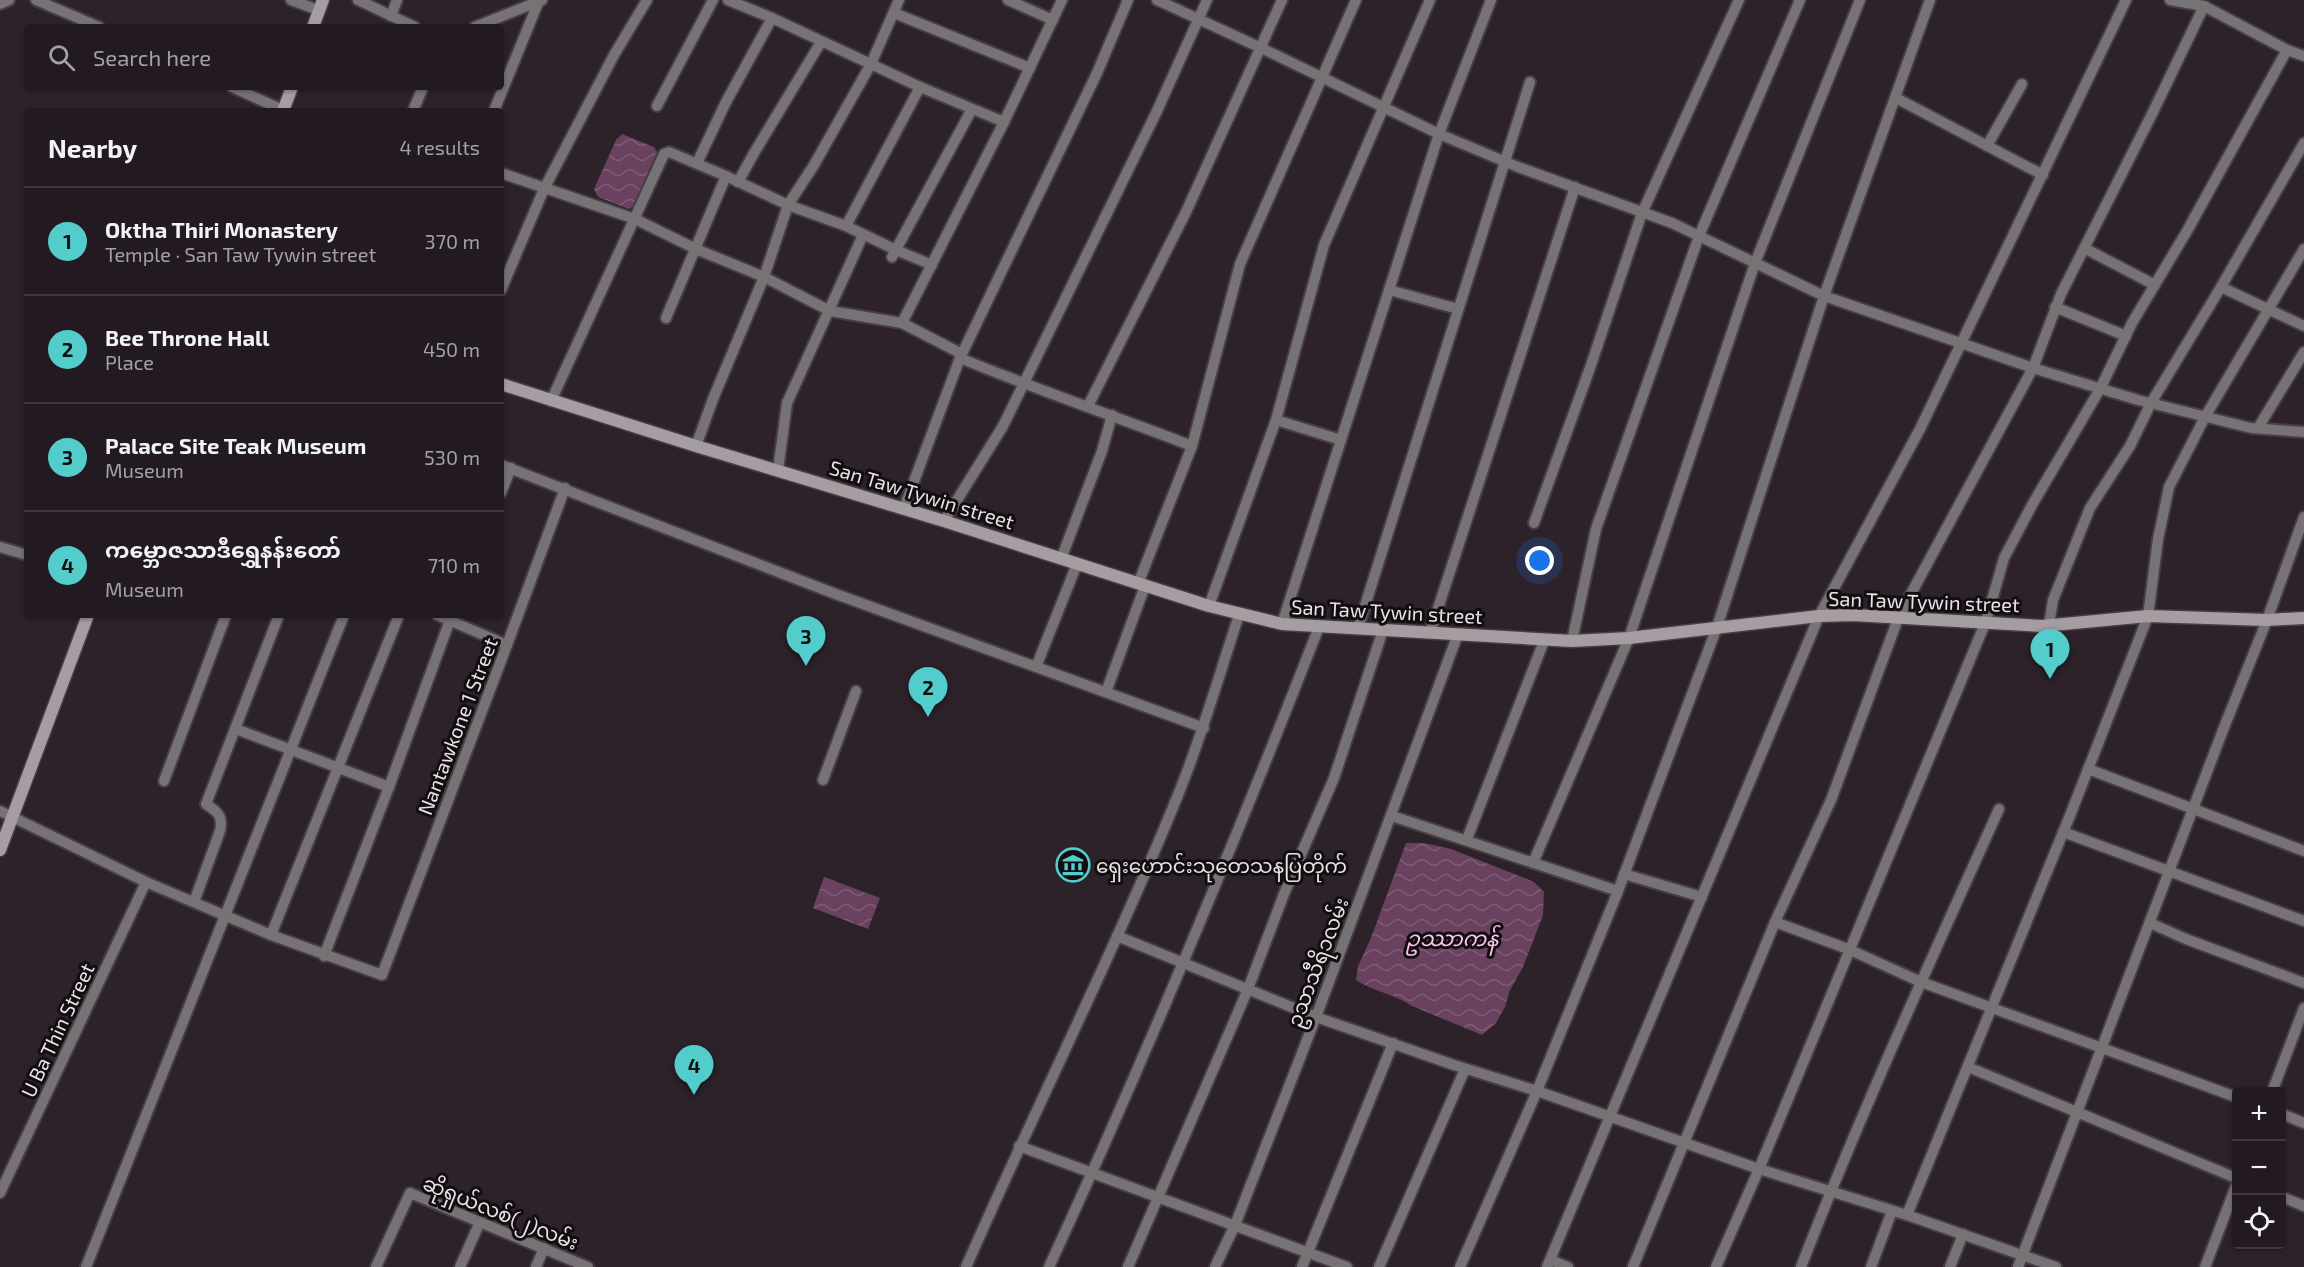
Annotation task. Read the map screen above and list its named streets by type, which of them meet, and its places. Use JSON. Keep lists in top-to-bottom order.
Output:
{
  "streets": {
    "street": [
      "San Taw Tywin street",
      "Nantawkone 1 Street",
      "ဥသာသီရိ၁လမ်း",
      "U Ba Thin Street",
      "ဆိုရှယ်လစ်(၂)လမ်း"
    ]
  },
  "crossings": [
    ["San Taw Tywin street", "ဥသာသီရိ၁လမ်း"]
  ],
  "water": ["ဥဿာကန်"],
  "places": {
    "museum": ["ရှေးဟောင်းသုတေသနပြတိုက်"]
  },
  "page": {
    "search": "Search here",
    "heading": ["Nearby", "4 results"],
    "list": [
      {
        "mark": "1",
        "name": "Oktha Thiri Monastery",
        "note": "Temple · San Taw Tywin street",
        "value": "370 m"
      },
      {
        "mark": "2",
        "name": "Bee Throne Hall",
        "note": "Place",
        "value": "450 m"
      },
      {
        "mark": "3",
        "name": "Palace Site Teak Museum",
        "note": "Museum",
        "value": "530 m"
      },
      {
        "mark": "4",
        "name": "ကမ္ဘောဇသာဒီရွှေနန်းတော်",
        "note": "Museum",
        "value": "710 m"
      }
    ],
    "pins": [
      "3",
      "1",
      "2",
      "4"
    ],
    "map_buttons": ["+", "−"]
  }
}
